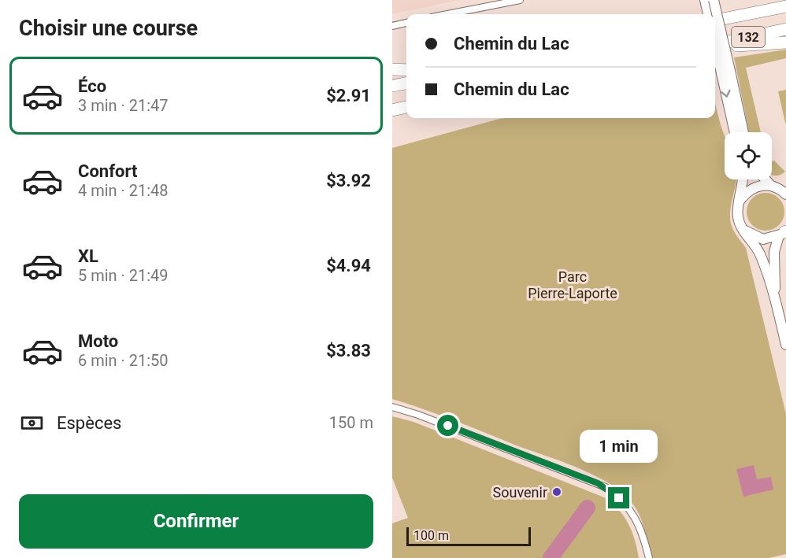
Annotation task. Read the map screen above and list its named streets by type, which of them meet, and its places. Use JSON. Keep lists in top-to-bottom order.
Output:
{
  "streets": {
    "highway": ["132"]
  },
  "parks": ["Parc Pierre-Laporte"],
  "places": ["Souvenir"],
  "scale_bar": "100 m",
  "page": {
    "heading": "Choisir une course",
    "banner": ["Chemin du Lac", "Chemin du Lac"],
    "list": [
      {
        "name": "Éco",
        "note": "3 min · 21:47",
        "value": "$2.91"
      },
      {
        "name": "Confort",
        "note": "4 min · 21:48",
        "value": "$3.92"
      },
      {
        "name": "XL",
        "note": "5 min · 21:49",
        "value": "$4.94"
      },
      {
        "name": "Moto",
        "note": "6 min · 21:50",
        "value": "$3.83"
      }
    ],
    "pay": ["Espèces", "150 m"],
    "bubble": "1 min",
    "buttons": "Confirmer",
    "scale": "100 m"
  }
}
